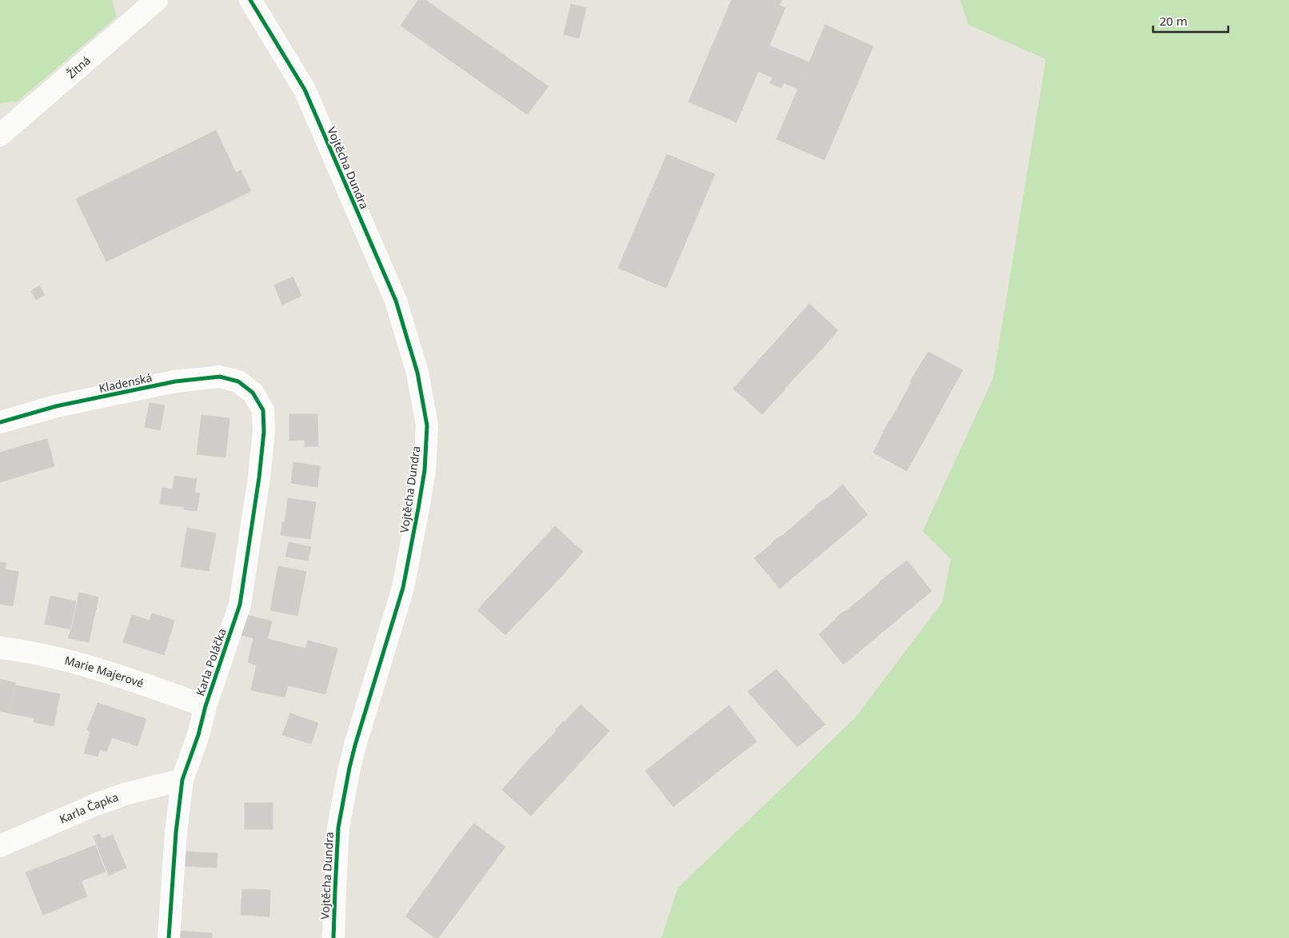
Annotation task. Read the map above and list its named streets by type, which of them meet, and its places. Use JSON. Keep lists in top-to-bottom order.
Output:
{
  "streets": {
    "street": [
      "Žitná",
      "Vojtěcha Dundra",
      "Kladenská",
      "Karla Poláčka",
      "Marie Majerové",
      "Karla Čapka"
    ]
  },
  "crossings": [
    ["Kladenská", "Karla Poláčka"],
    ["Karla Poláčka", "Marie Majerové"],
    ["Karla Poláčka", "Karla Čapka"]
  ],
  "scale_bar": "20 m"
}
